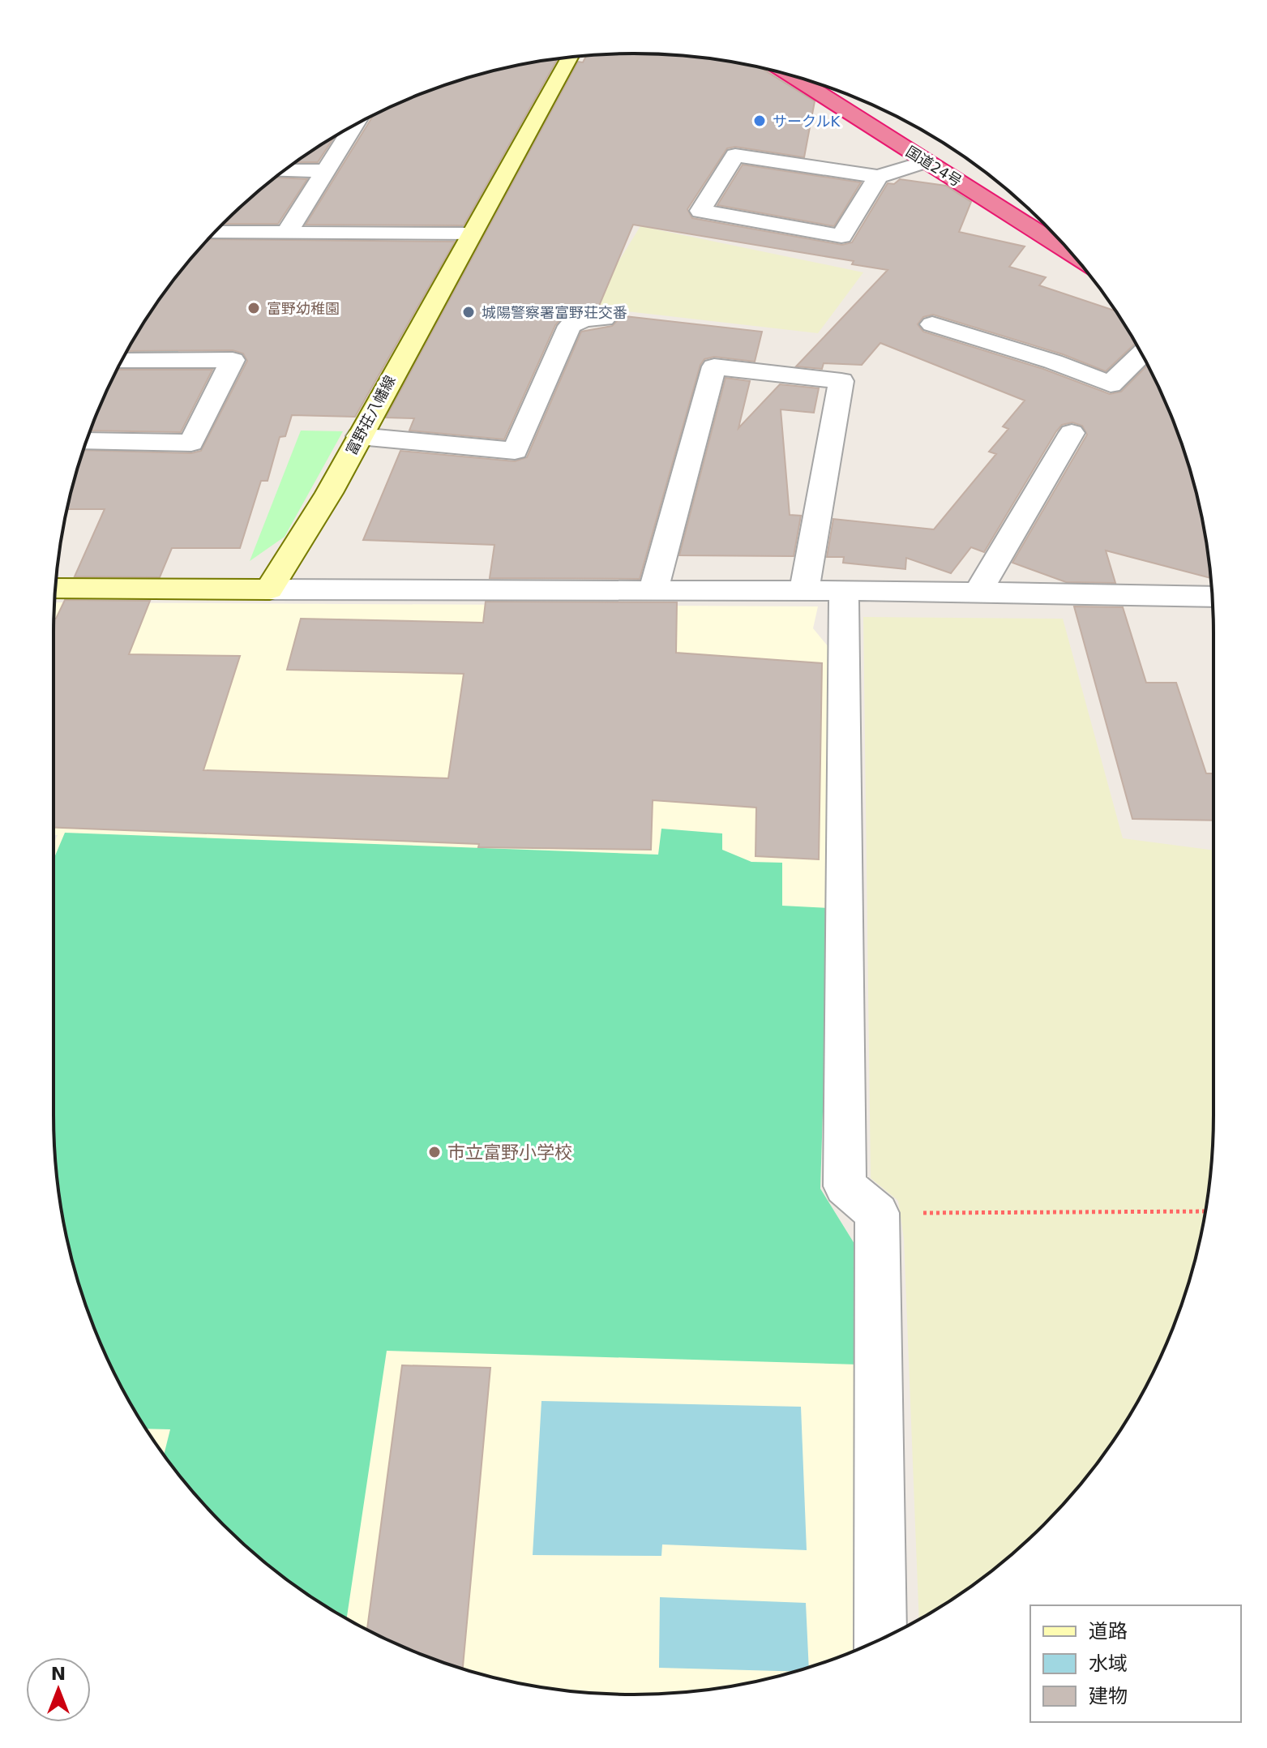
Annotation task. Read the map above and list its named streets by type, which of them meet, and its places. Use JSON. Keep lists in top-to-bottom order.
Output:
{
  "streets": {
    "highway": ["国道24号"],
    "main road": ["富野荘八幡線"]
  },
  "places": [
    "サークルK",
    "富野幼稚園",
    "城陽警察署富野荘交番",
    "市立富野小学校"
  ],
  "legend": ["道路", "水域", "建物"],
  "north": "top"
}
